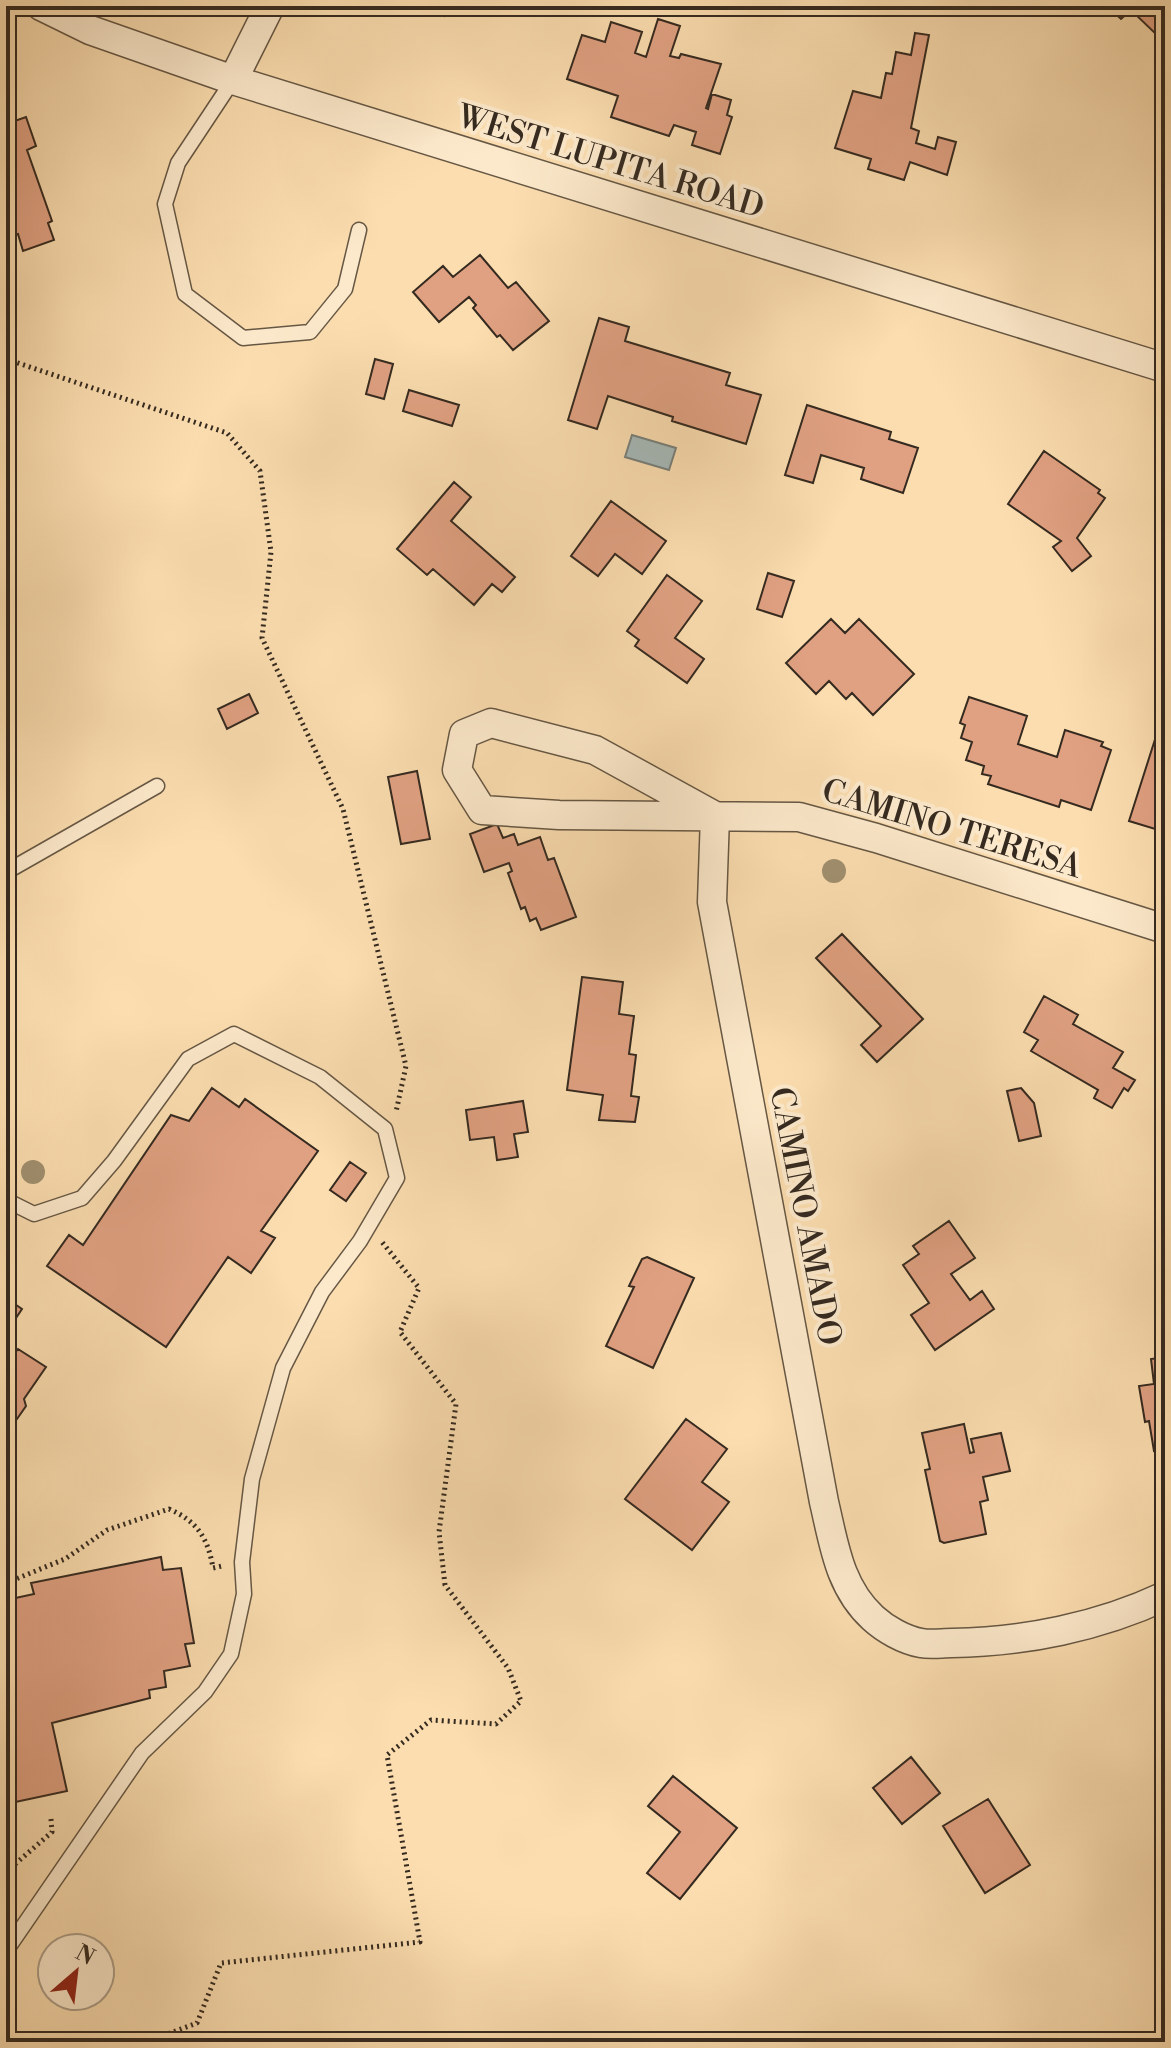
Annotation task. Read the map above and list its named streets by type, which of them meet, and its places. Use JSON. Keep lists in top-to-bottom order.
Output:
{
  "streets": {
    "street": ["WEST LUPITA ROAD", "CAMINO TERESA", "CAMINO AMADO"]
  },
  "crossings": [
    ["CAMINO TERESA", "CAMINO AMADO"]
  ],
  "north": "top right"
}
